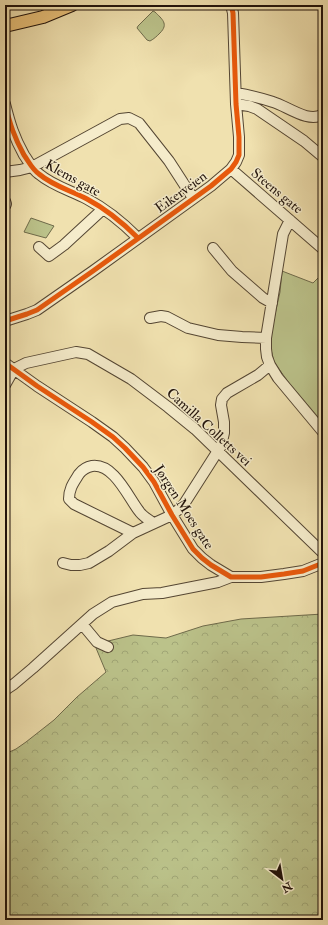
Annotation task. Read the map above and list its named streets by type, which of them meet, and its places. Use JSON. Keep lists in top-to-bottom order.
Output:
{
  "streets": {
    "street": [
      "Klems gate",
      "Steens gate",
      "Eikerveien",
      "Camilla Colletts vei",
      "Jørgen Moes gate"
    ]
  },
  "crossings": [
    ["Klems gate", "Eikerveien"],
    ["Steens gate", "Eikerveien"],
    ["Camilla Colletts vei", "Jørgen Moes gate"]
  ],
  "north": "bottom right"
}
